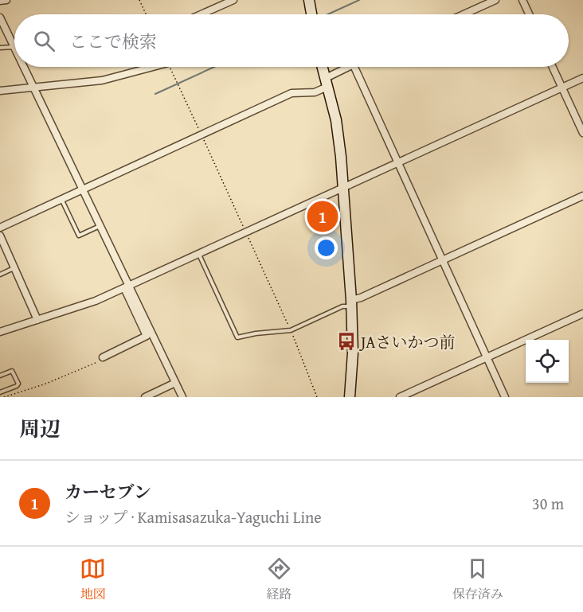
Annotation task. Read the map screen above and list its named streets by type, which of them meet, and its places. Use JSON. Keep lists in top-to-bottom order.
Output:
{
  "places": {
    "bus stop": ["JAさいかつ前"]
  },
  "page": {
    "search": "ここで検索",
    "pins": "1",
    "heading": "周辺",
    "list": [
      {
        "mark": "1",
        "name": "カーセブン",
        "note": "ショップ · Kamisasazuka-Yaguchi Line",
        "value": "30 m"
      }
    ],
    "nav": ["地図", "経路", "保存済み"]
  }
}
